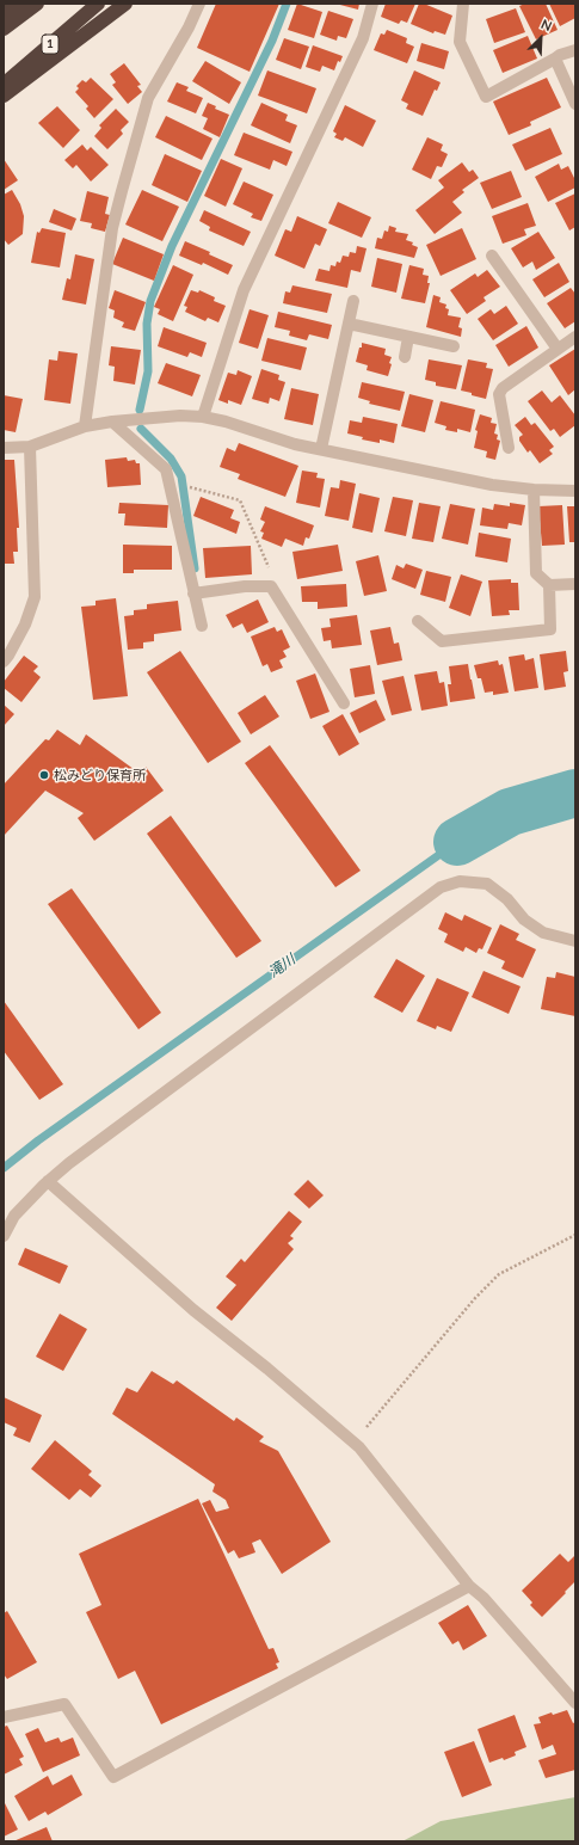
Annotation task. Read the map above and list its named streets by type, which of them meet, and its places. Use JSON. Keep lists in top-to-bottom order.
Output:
{
  "streets": {
    "highway": ["1"]
  },
  "water": ["滝川"],
  "places": ["松みどり保育所"],
  "north": "top right"
}
